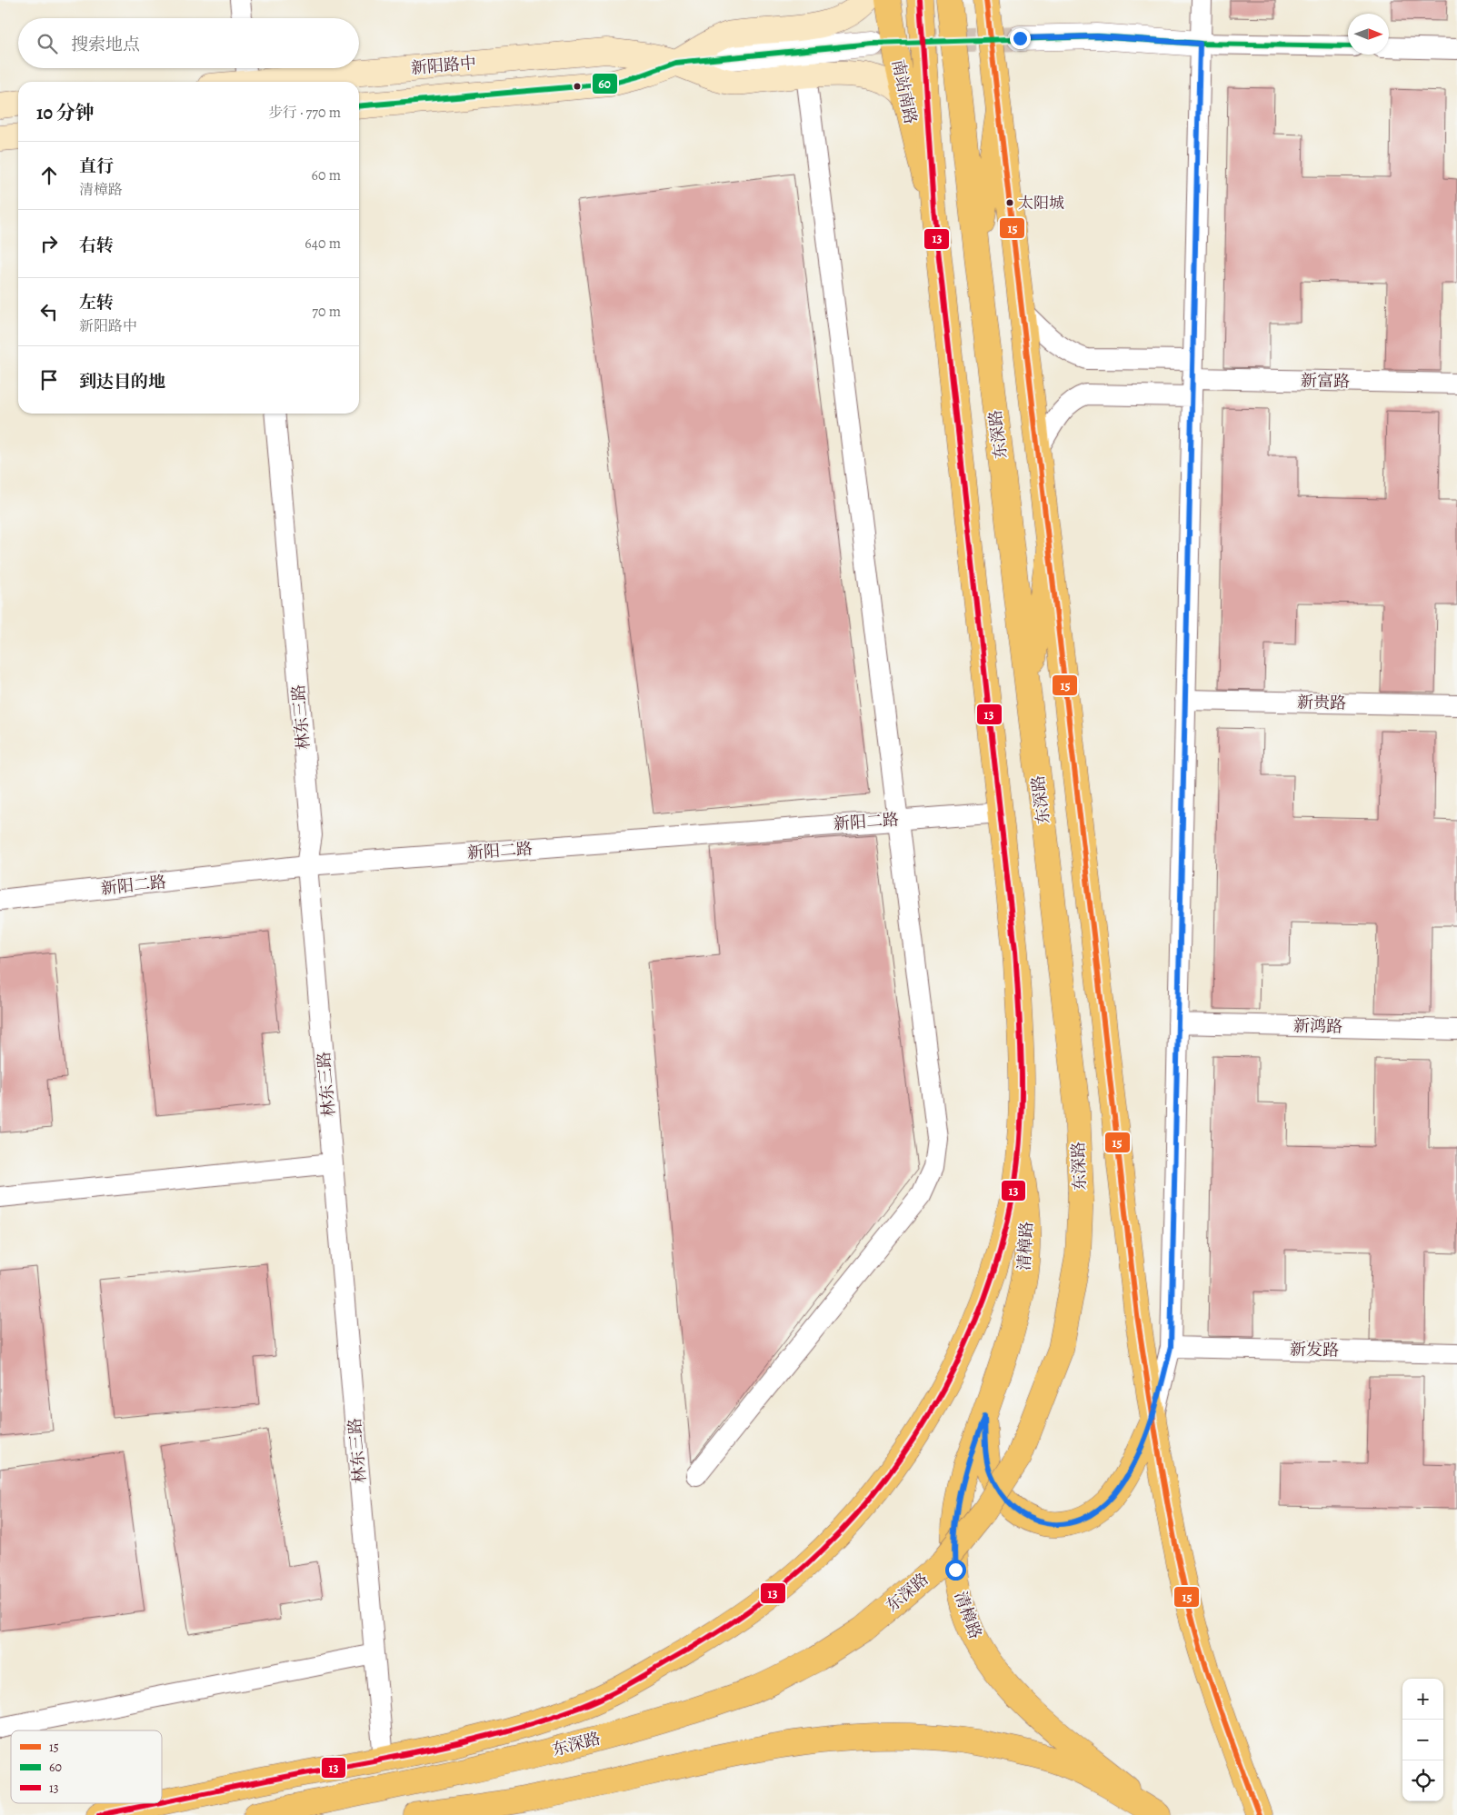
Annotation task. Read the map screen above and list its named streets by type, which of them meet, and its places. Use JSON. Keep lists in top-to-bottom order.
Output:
{
  "streets": {
    "main road": [
      "新阳路中",
      "南站南路",
      "东深路",
      "清樟路"
    ],
    "street": [
      "新富路",
      "新贵路",
      "林东三路",
      "新阳二路",
      "新鸿路",
      "新发路"
    ]
  },
  "crossings": [
    ["南站南路", "东深路"],
    ["东深路", "林东三路"],
    ["东深路", "新阳二路"],
    ["东深路", "清樟路"],
    ["林东三路", "新阳二路"]
  ],
  "places": ["太阳城"],
  "lines": ["transit line 15", "transit line 13", "transit line 60"],
  "legend": ["15", "60", "13"],
  "north": "right",
  "page": {
    "search": "搜索地点",
    "heading": ["10 分钟", "步行 · 770 m"],
    "list": [
      ["直行", "清樟路", "60 m"],
      ["右转", "640 m"],
      ["左转", "新阳路中", "70 m"],
      "到达目的地"
    ],
    "map_buttons": ["+", "−"]
  }
}
